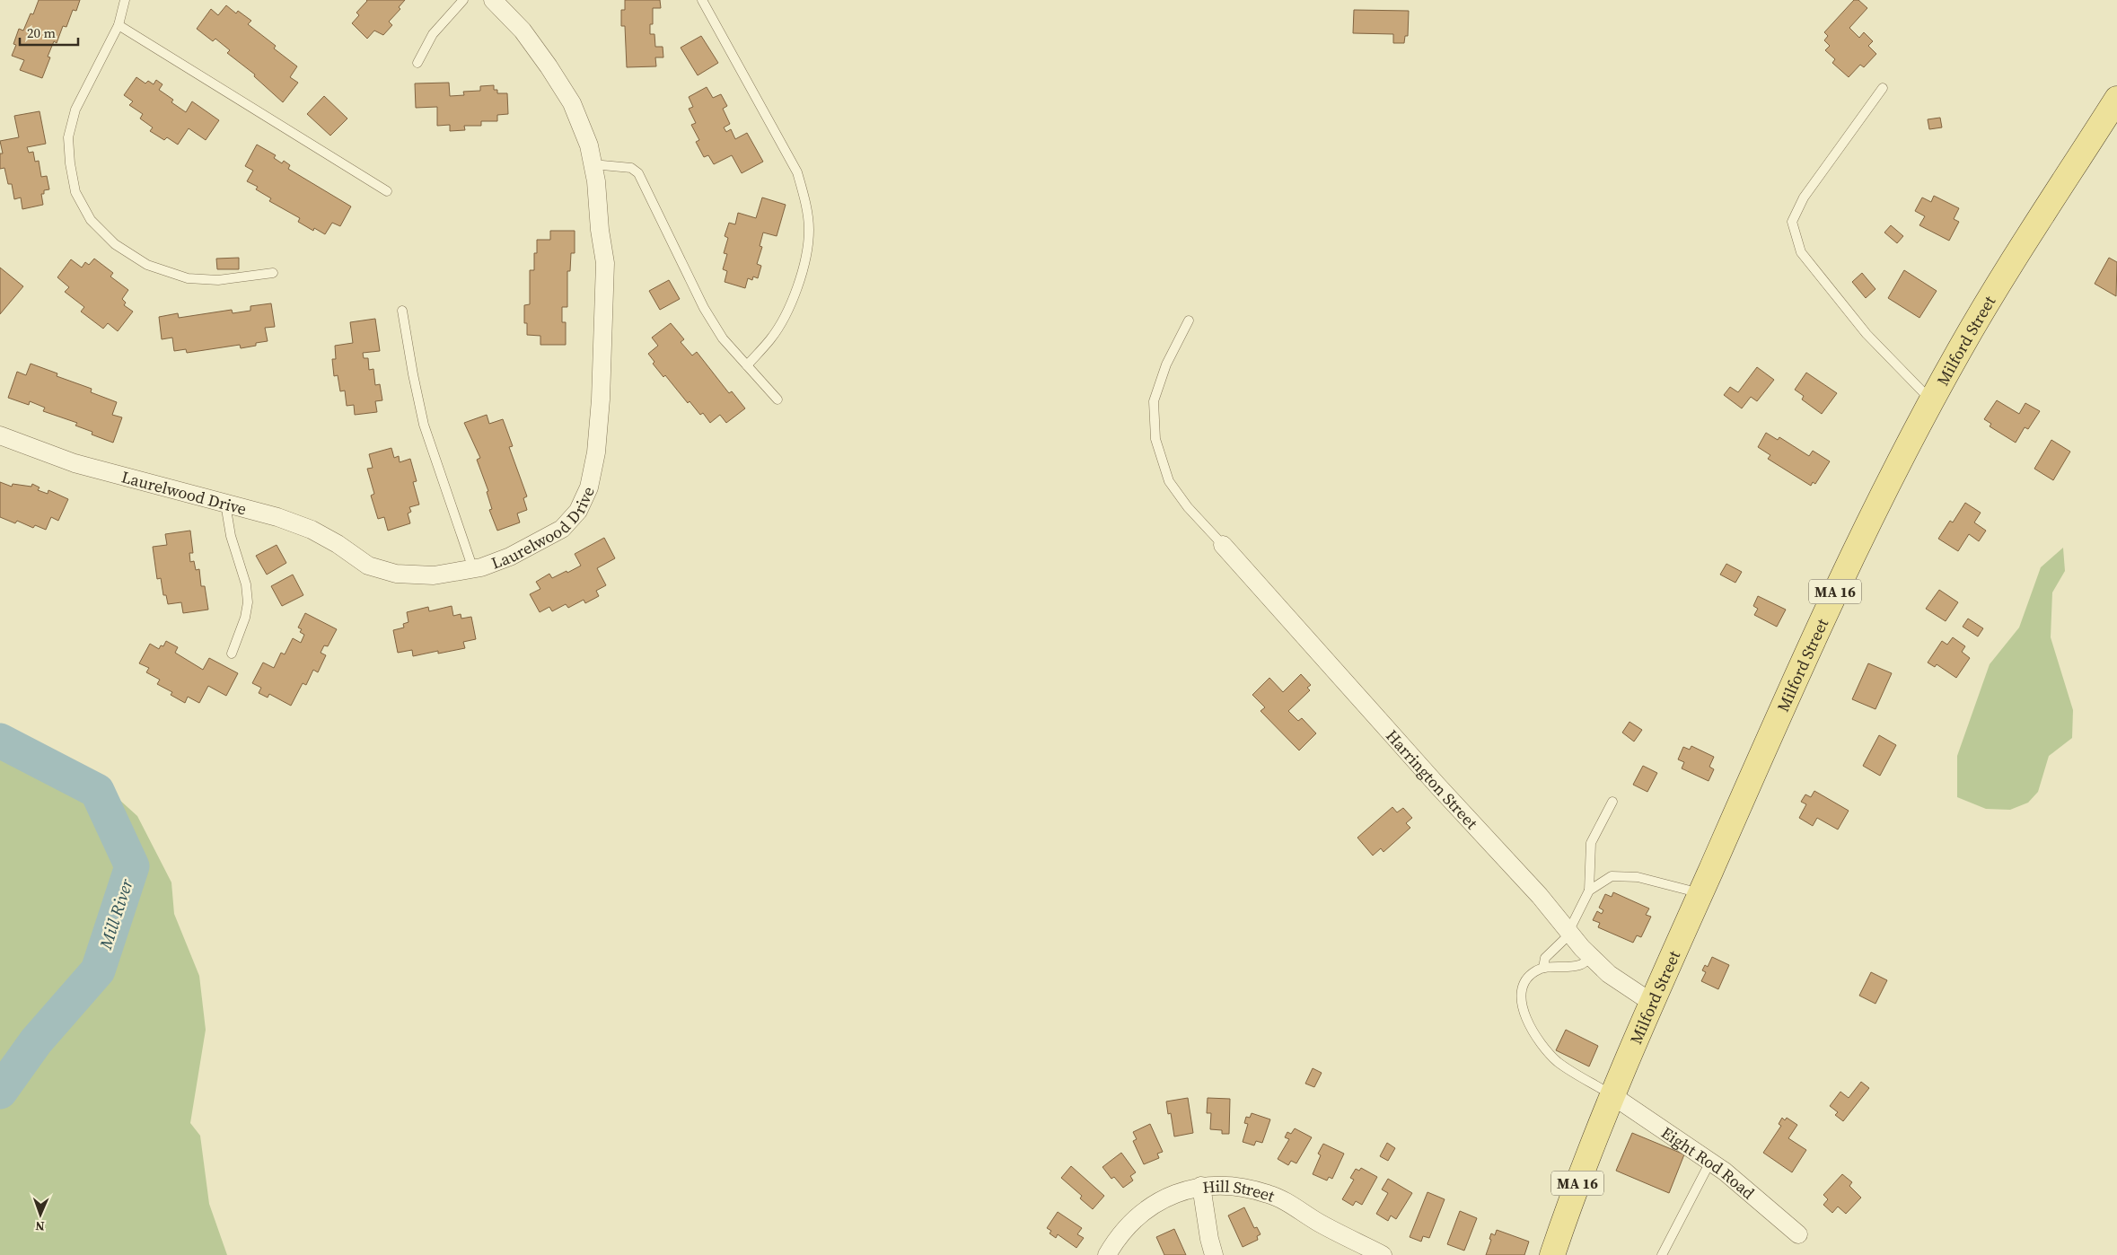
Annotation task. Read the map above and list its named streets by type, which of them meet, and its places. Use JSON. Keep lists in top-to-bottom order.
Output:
{
  "streets": {
    "main road": ["Milford Street", "MA 16"],
    "street": [
      "Laurelwood Drive",
      "Harrington Street",
      "Eight Rod Road",
      "Hill Street"
    ]
  },
  "crossings": [
    ["Milford Street", "MA 16"],
    ["Milford Street", "Harrington Street"],
    ["Milford Street", "Eight Rod Road"],
    ["MA 16", "Eight Rod Road"]
  ],
  "water": ["Mill River"],
  "scale_bar": "20 m",
  "north": "bottom"
}
